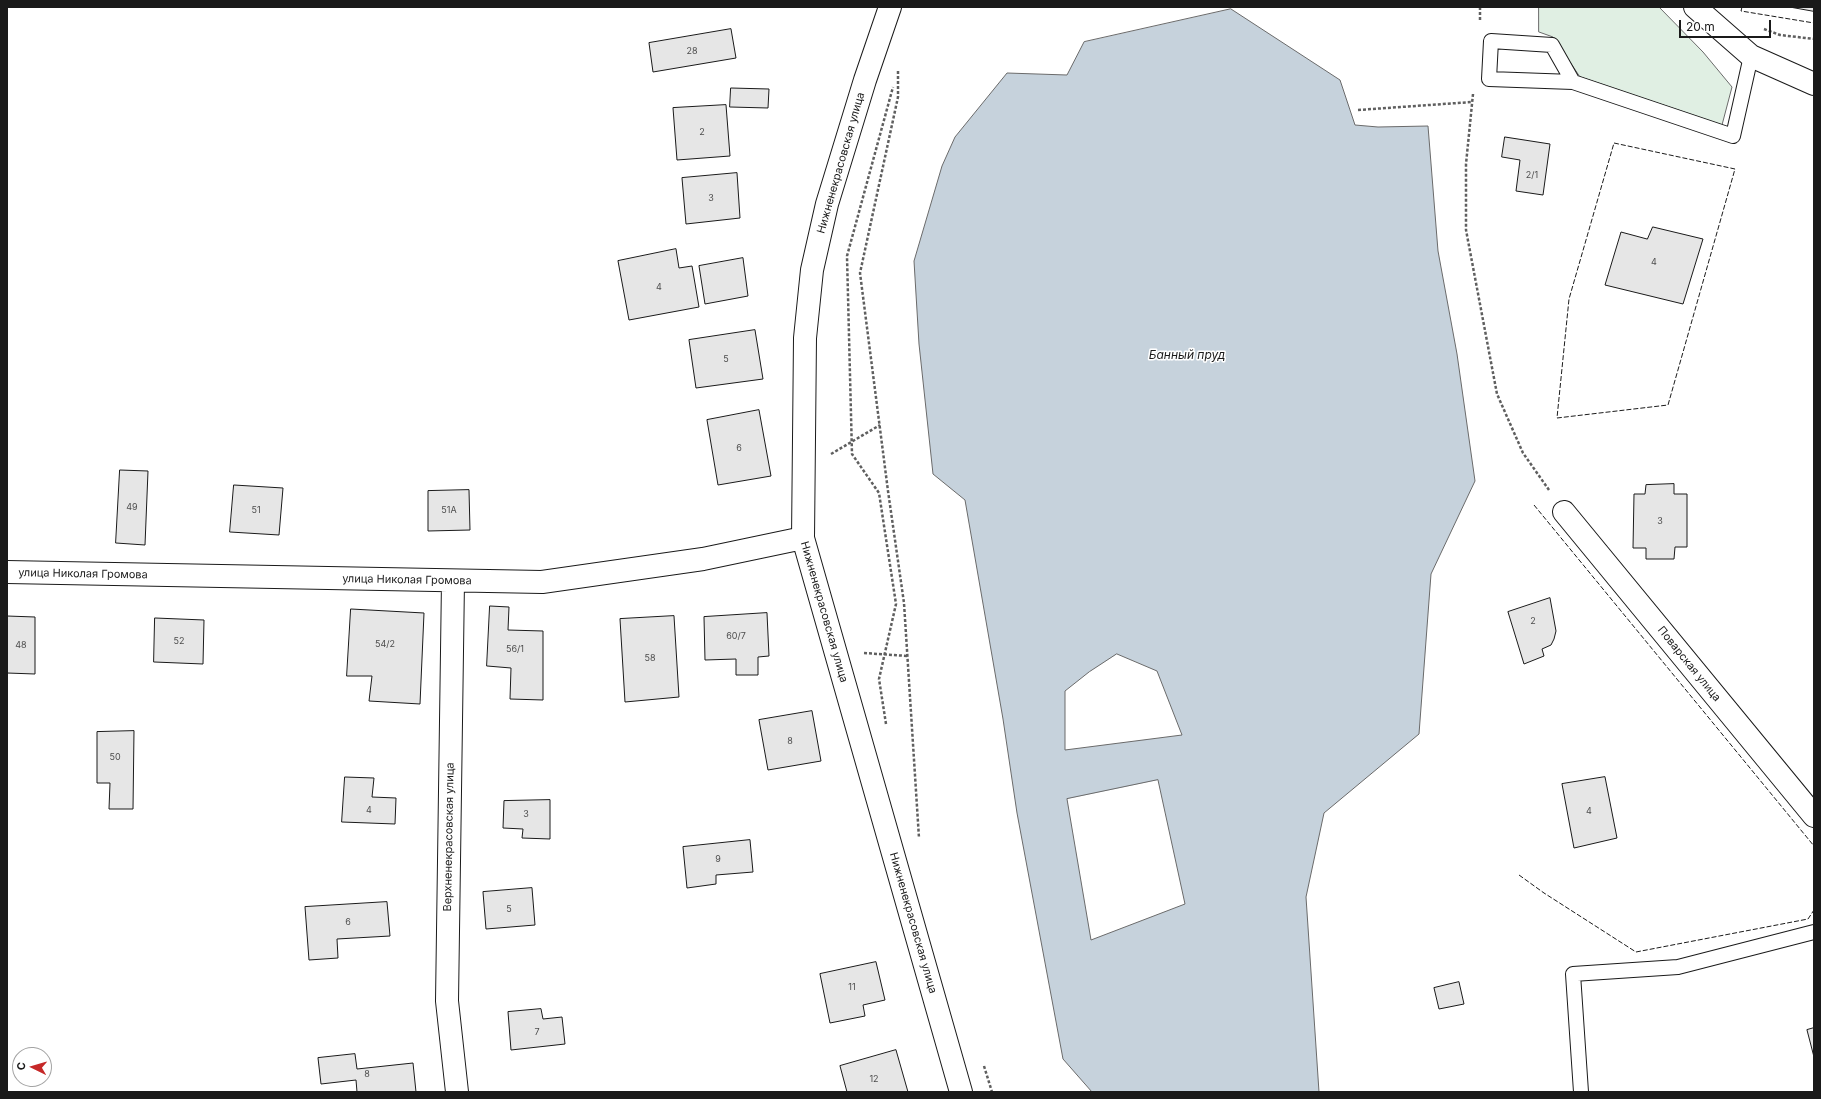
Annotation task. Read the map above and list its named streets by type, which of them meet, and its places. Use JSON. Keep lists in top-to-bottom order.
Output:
{
  "streets": {
    "street": [
      "Нижненекрасовская улица",
      "улица Николая Громова",
      "Поварская улица",
      "Верхненекрасовская улица"
    ]
  },
  "crossings": [
    ["Нижненекрасовская улица", "улица Николая Громова"],
    ["улица Николая Громова", "Верхненекрасовская улица"]
  ],
  "water": ["Банный пруд"],
  "house_numbers": [
    "28",
    "2",
    "2/1",
    "3",
    "4",
    "4",
    "5",
    "6",
    "49",
    "51",
    "51А",
    "3",
    "2",
    "60/7",
    "52",
    "54/2",
    "48",
    "56/1",
    "58",
    "8",
    "50",
    "4",
    "4",
    "3",
    "9",
    "5",
    "6",
    "11",
    "7",
    "8",
    "12"
  ],
  "scale_bar": "20 m",
  "north": "left"
}
